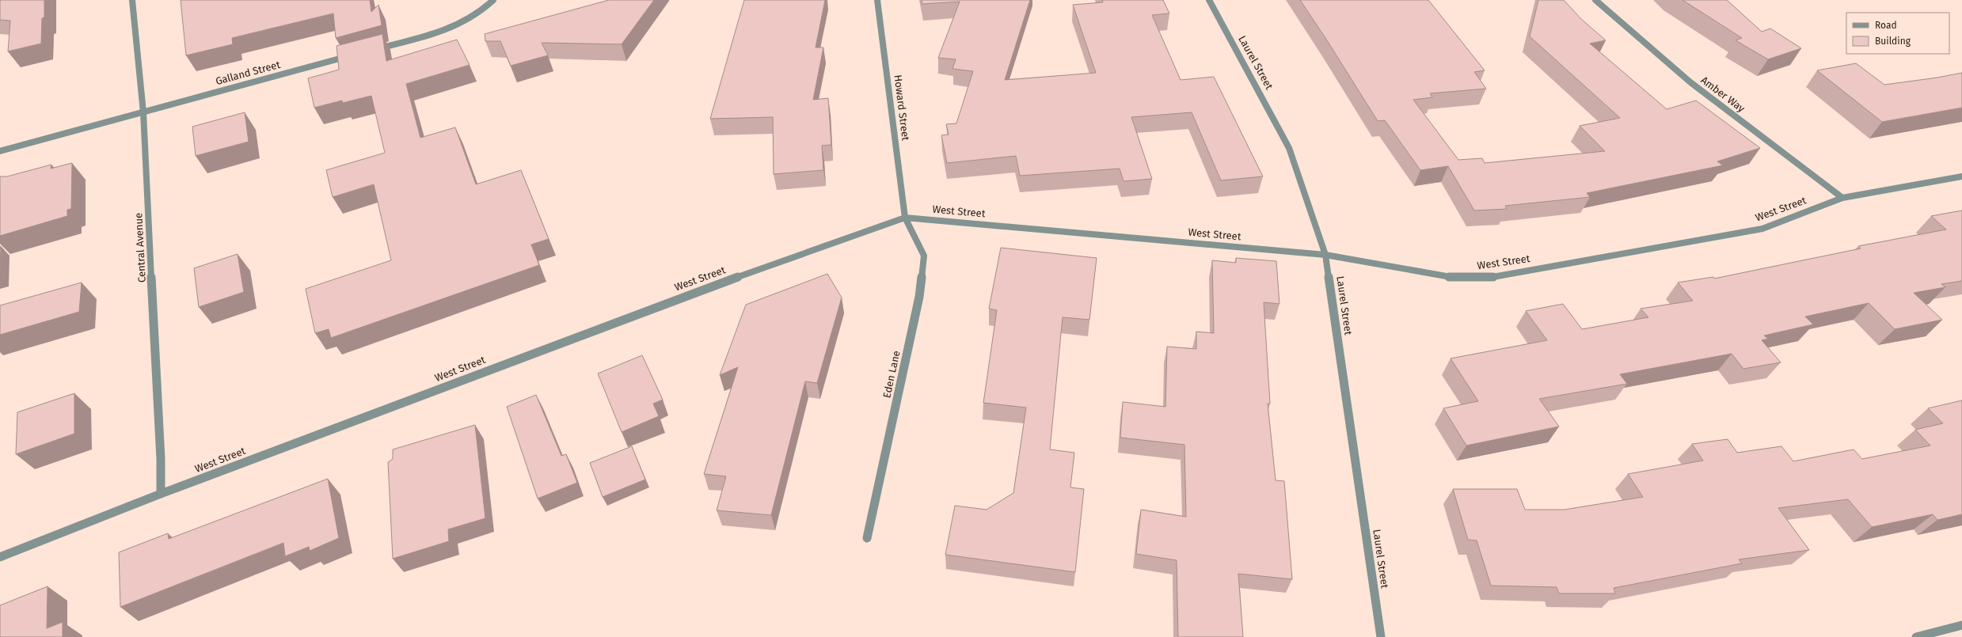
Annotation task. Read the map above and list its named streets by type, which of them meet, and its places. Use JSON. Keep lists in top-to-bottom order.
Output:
{
  "streets": {
    "street": [
      "Laurel Street",
      "Galland Street",
      "Amber Way",
      "Howard Street",
      "West Street",
      "Central Avenue",
      "Eden Lane"
    ]
  },
  "crossings": [
    ["Laurel Street", "West Street"],
    ["Galland Street", "Central Avenue"],
    ["Amber Way", "West Street"],
    ["Howard Street", "West Street"],
    ["Howard Street", "Eden Lane"],
    ["West Street", "Central Avenue"],
    ["West Street", "Eden Lane"]
  ],
  "legend": ["Road", "Building"]
}
